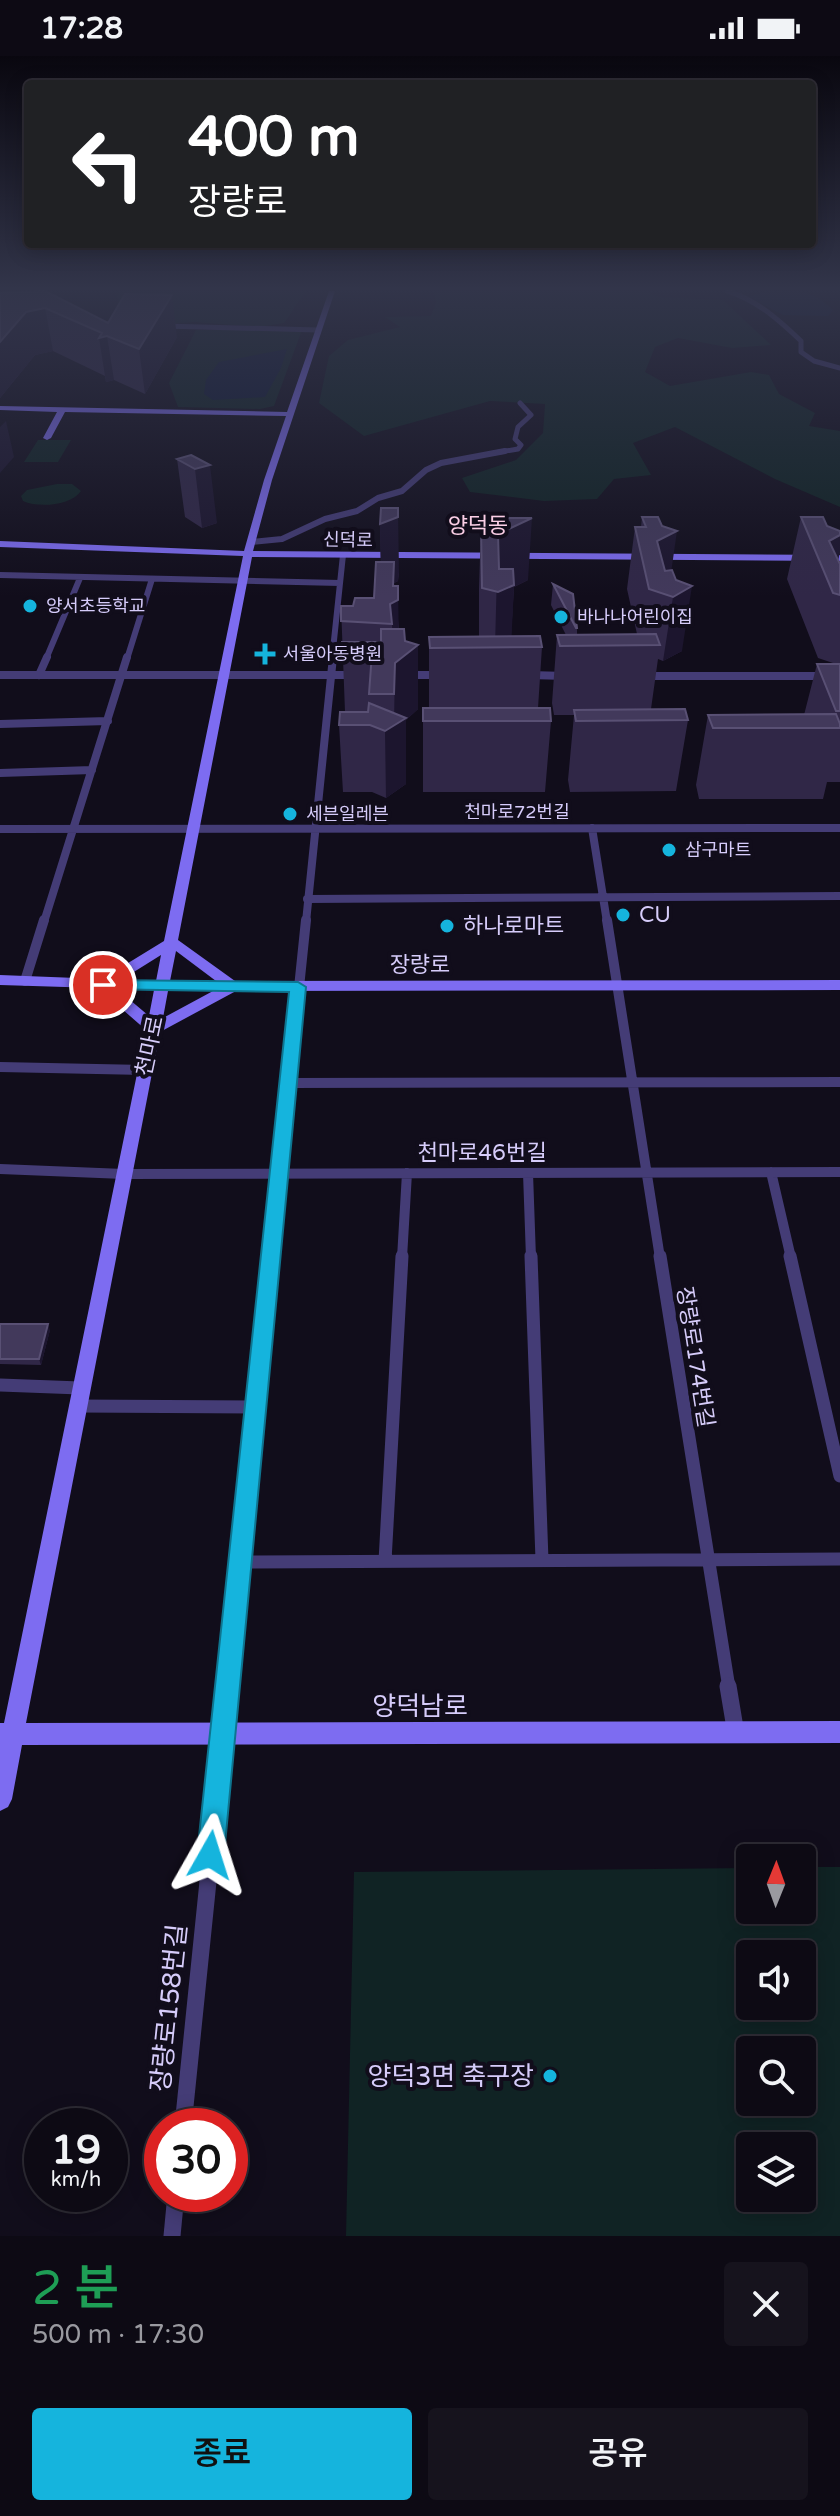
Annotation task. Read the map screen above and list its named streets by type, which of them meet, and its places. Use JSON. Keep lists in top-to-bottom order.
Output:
{
  "streets": {
    "street": [
      "신덕로",
      "천마로72번길",
      "장량로",
      "천마로",
      "천마로46번길",
      "장량로174번길",
      "양덕남로",
      "장량로158번길"
    ]
  },
  "crossings": [
    ["신덕로", "천마로"],
    ["신덕로", "장량로158번길"],
    ["천마로72번길", "천마로"],
    ["천마로72번길", "장량로174번길"],
    ["천마로72번길", "장량로158번길"],
    ["장량로", "천마로"],
    ["장량로", "장량로174번길"],
    ["장량로", "장량로158번길"],
    ["천마로", "천마로46번길"],
    ["천마로", "양덕남로"],
    ["천마로46번길", "장량로174번길"],
    ["천마로46번길", "장량로158번길"],
    ["장량로174번길", "양덕남로"],
    ["양덕남로", "장량로158번길"]
  ],
  "districts": ["양덕동"],
  "places": {
    "other": [
      "양서초등학교",
      "바나나어린이집",
      "세븐일레븐",
      "삼구마트",
      "CU",
      "하나로마트",
      "양덕3면 축구장"
    ],
    "health": ["서울아동병원"]
  },
  "north": "top",
  "page": {
    "status": "17:28",
    "turn": ["400 m", "장량로"],
    "speed": "19 km/h",
    "limit": "30",
    "heading": ["2 분", "500 m · 17:30"],
    "buttons": ["종료", "공유"]
  }
}
